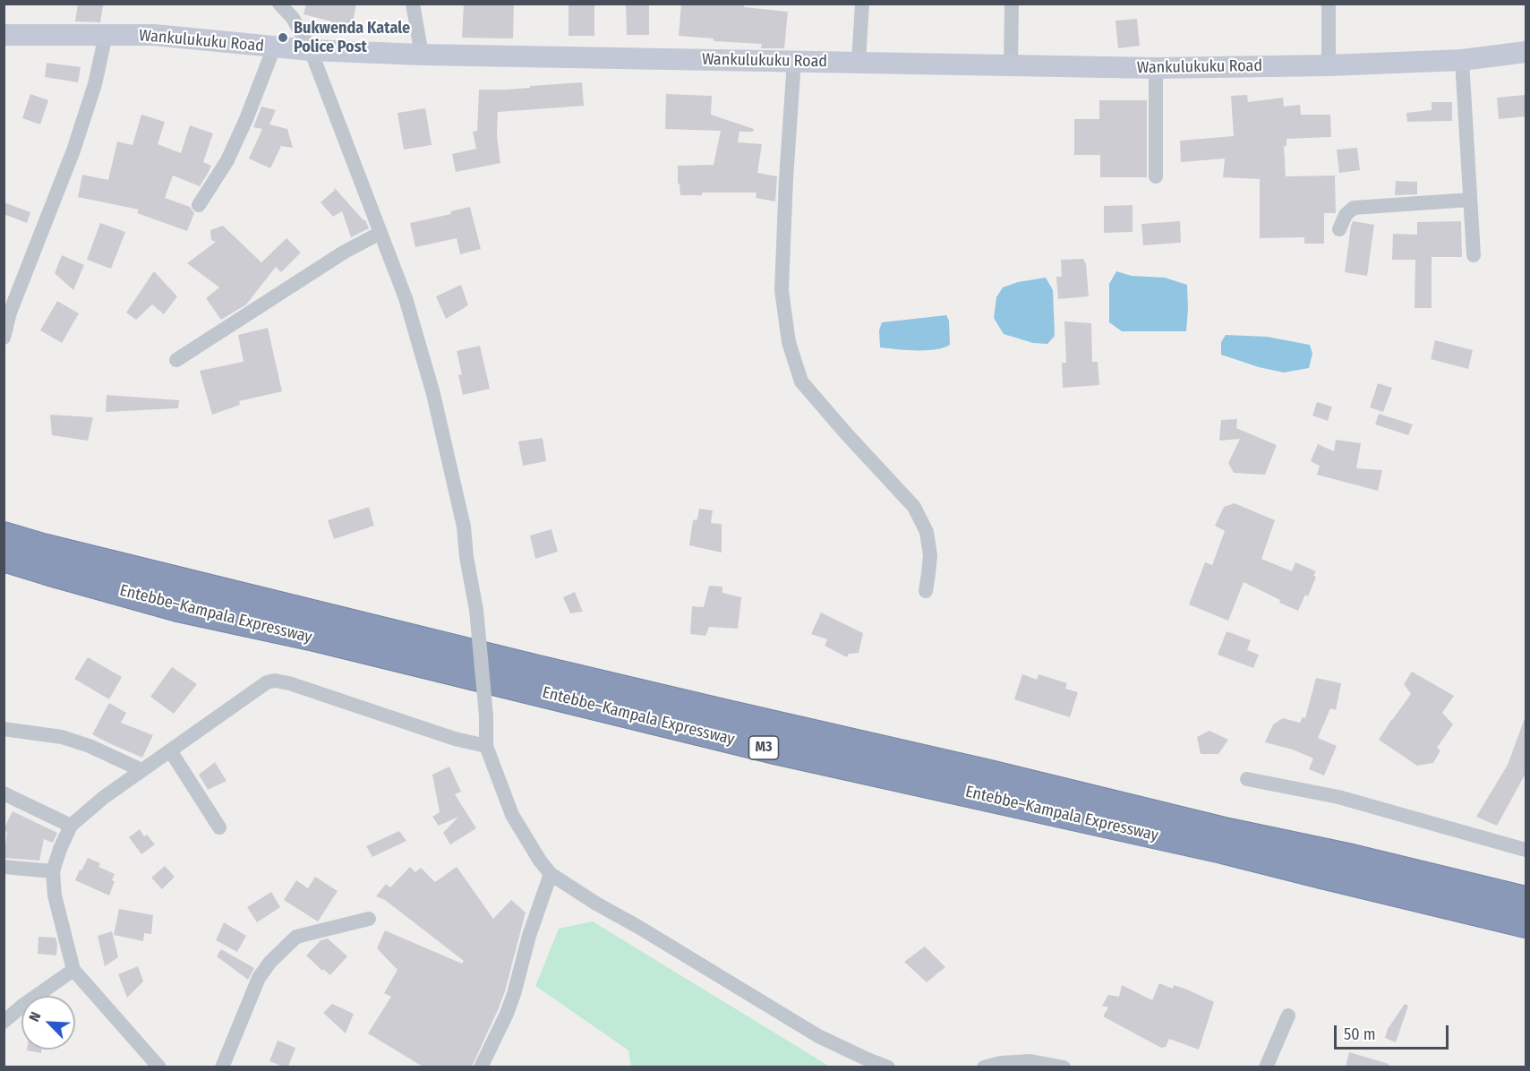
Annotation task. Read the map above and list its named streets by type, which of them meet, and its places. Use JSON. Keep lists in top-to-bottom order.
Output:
{
  "streets": {
    "highway": ["Entebbe–Kampala Expressway", "M3"],
    "main road": ["Wankulukuku Road"]
  },
  "places": ["Bukwenda Katale Police Post"],
  "scale_bar": "50 m",
  "north": "top left"
}
